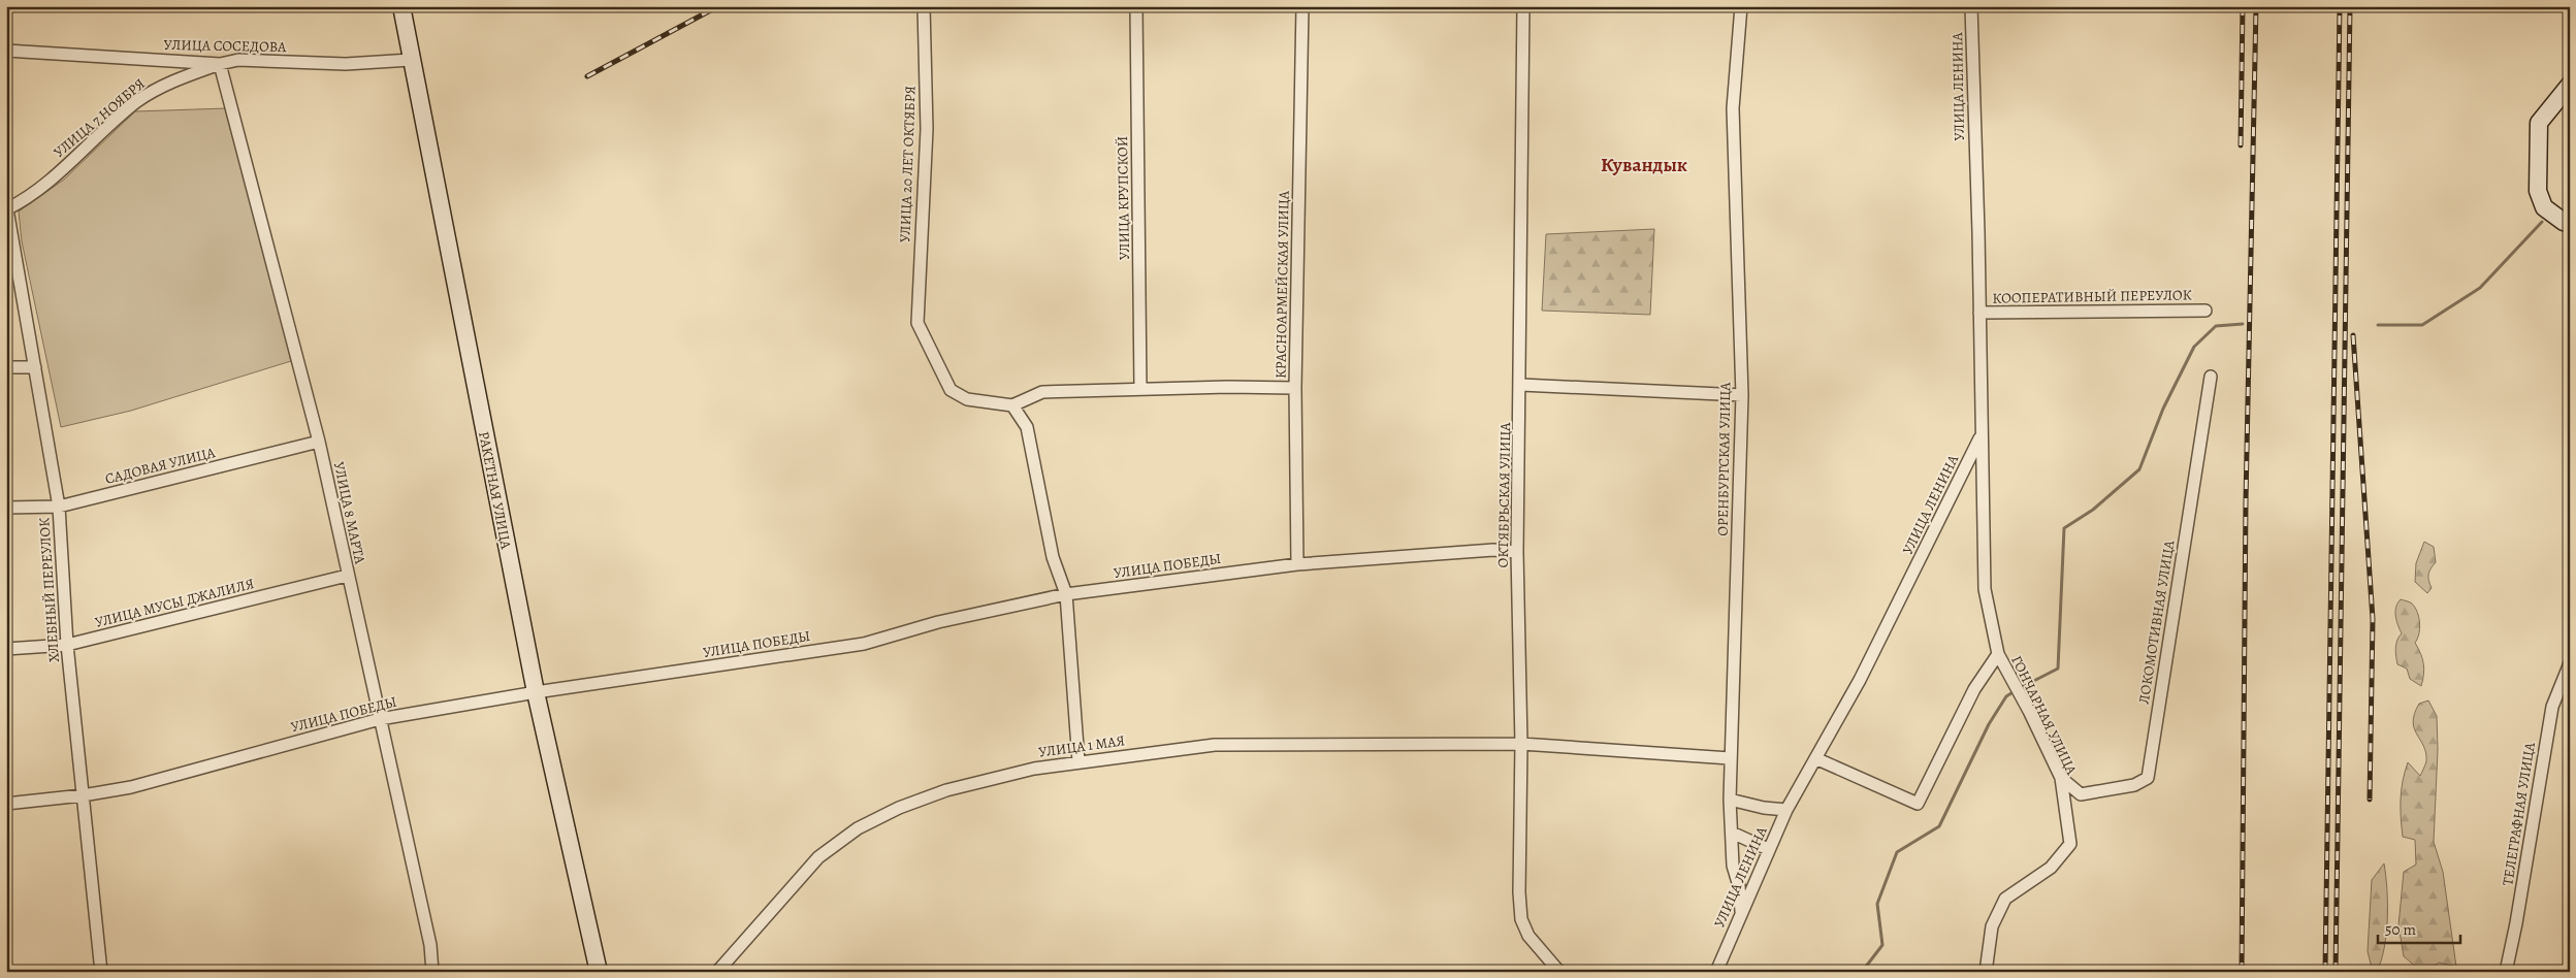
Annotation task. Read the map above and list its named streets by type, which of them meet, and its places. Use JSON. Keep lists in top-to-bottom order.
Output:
{
  "streets": {
    "main road": ["РАКЕТНАЯ УЛИЦА"],
    "street": [
      "УЛИЦА СОСЕДОВА",
      "УЛИЦА ЛЕНИНА",
      "УЛИЦА 7 НОЯБРЯ",
      "УЛИЦА 20 ЛЕТ ОКТЯБРЯ",
      "УЛИЦА КРУПСКОЙ",
      "КРАСНОАРМЕЙСКАЯ УЛИЦА",
      "КООПЕРАТИВНЫЙ ПЕРЕУЛОК",
      "ОРЕНБУРГСКАЯ УЛИЦА",
      "САДОВАЯ УЛИЦА",
      "ОКТЯБРЬСКАЯ УЛИЦА",
      "УЛИЦА 8 МАРТА",
      "УЛИЦА ПОБЕДЫ",
      "ХЛЕБНЫЙ ПЕРЕУЛОК",
      "УЛИЦА МУСЫ ДЖАЛИЛЯ",
      "ЛОКОМОТИВНАЯ УЛИЦА",
      "ГОНЧАРНАЯ УЛИЦА",
      "УЛИЦА 1 МАЯ",
      "ТЕЛЕГРАФНАЯ УЛИЦА"
    ]
  },
  "crossings": [
    ["УЛИЦА СОСЕДОВА", "УЛИЦА 7 НОЯБРЯ"],
    ["УЛИЦА СОСЕДОВА", "РАКЕТНАЯ УЛИЦА"],
    ["УЛИЦА СОСЕДОВА", "УЛИЦА 8 МАРТА"],
    ["УЛИЦА ЛЕНИНА", "КООПЕРАТИВНЫЙ ПЕРЕУЛОК"],
    ["УЛИЦА ЛЕНИНА", "ОРЕНБУРГСКАЯ УЛИЦА"],
    ["УЛИЦА ЛЕНИНА", "ГОНЧАРНАЯ УЛИЦА"],
    ["УЛИЦА 7 НОЯБРЯ", "УЛИЦА 8 МАРТА"],
    ["УЛИЦА 7 НОЯБРЯ", "ХЛЕБНЫЙ ПЕРЕУЛОК"],
    ["КРАСНОАРМЕЙСКАЯ УЛИЦА", "УЛИЦА ПОБЕДЫ"],
    ["ОРЕНБУРГСКАЯ УЛИЦА", "УЛИЦА 1 МАЯ"],
    ["САДОВАЯ УЛИЦА", "УЛИЦА 8 МАРТА"],
    ["САДОВАЯ УЛИЦА", "ХЛЕБНЫЙ ПЕРЕУЛОК"],
    ["РАКЕТНАЯ УЛИЦА", "УЛИЦА ПОБЕДЫ"],
    ["ОКТЯБРЬСКАЯ УЛИЦА", "УЛИЦА ПОБЕДЫ"],
    ["ОКТЯБРЬСКАЯ УЛИЦА", "УЛИЦА 1 МАЯ"],
    ["УЛИЦА 8 МАРТА", "УЛИЦА ПОБЕДЫ"],
    ["УЛИЦА 8 МАРТА", "УЛИЦА МУСЫ ДЖАЛИЛЯ"],
    ["УЛИЦА ПОБЕДЫ", "ХЛЕБНЫЙ ПЕРЕУЛОК"],
    ["ХЛЕБНЫЙ ПЕРЕУЛОК", "УЛИЦА МУСЫ ДЖАЛИЛЯ"],
    ["ЛОКОМОТИВНАЯ УЛИЦА", "ГОНЧАРНАЯ УЛИЦА"]
  ],
  "districts": ["Кувандык"],
  "scale_bar": "50 m"
}
